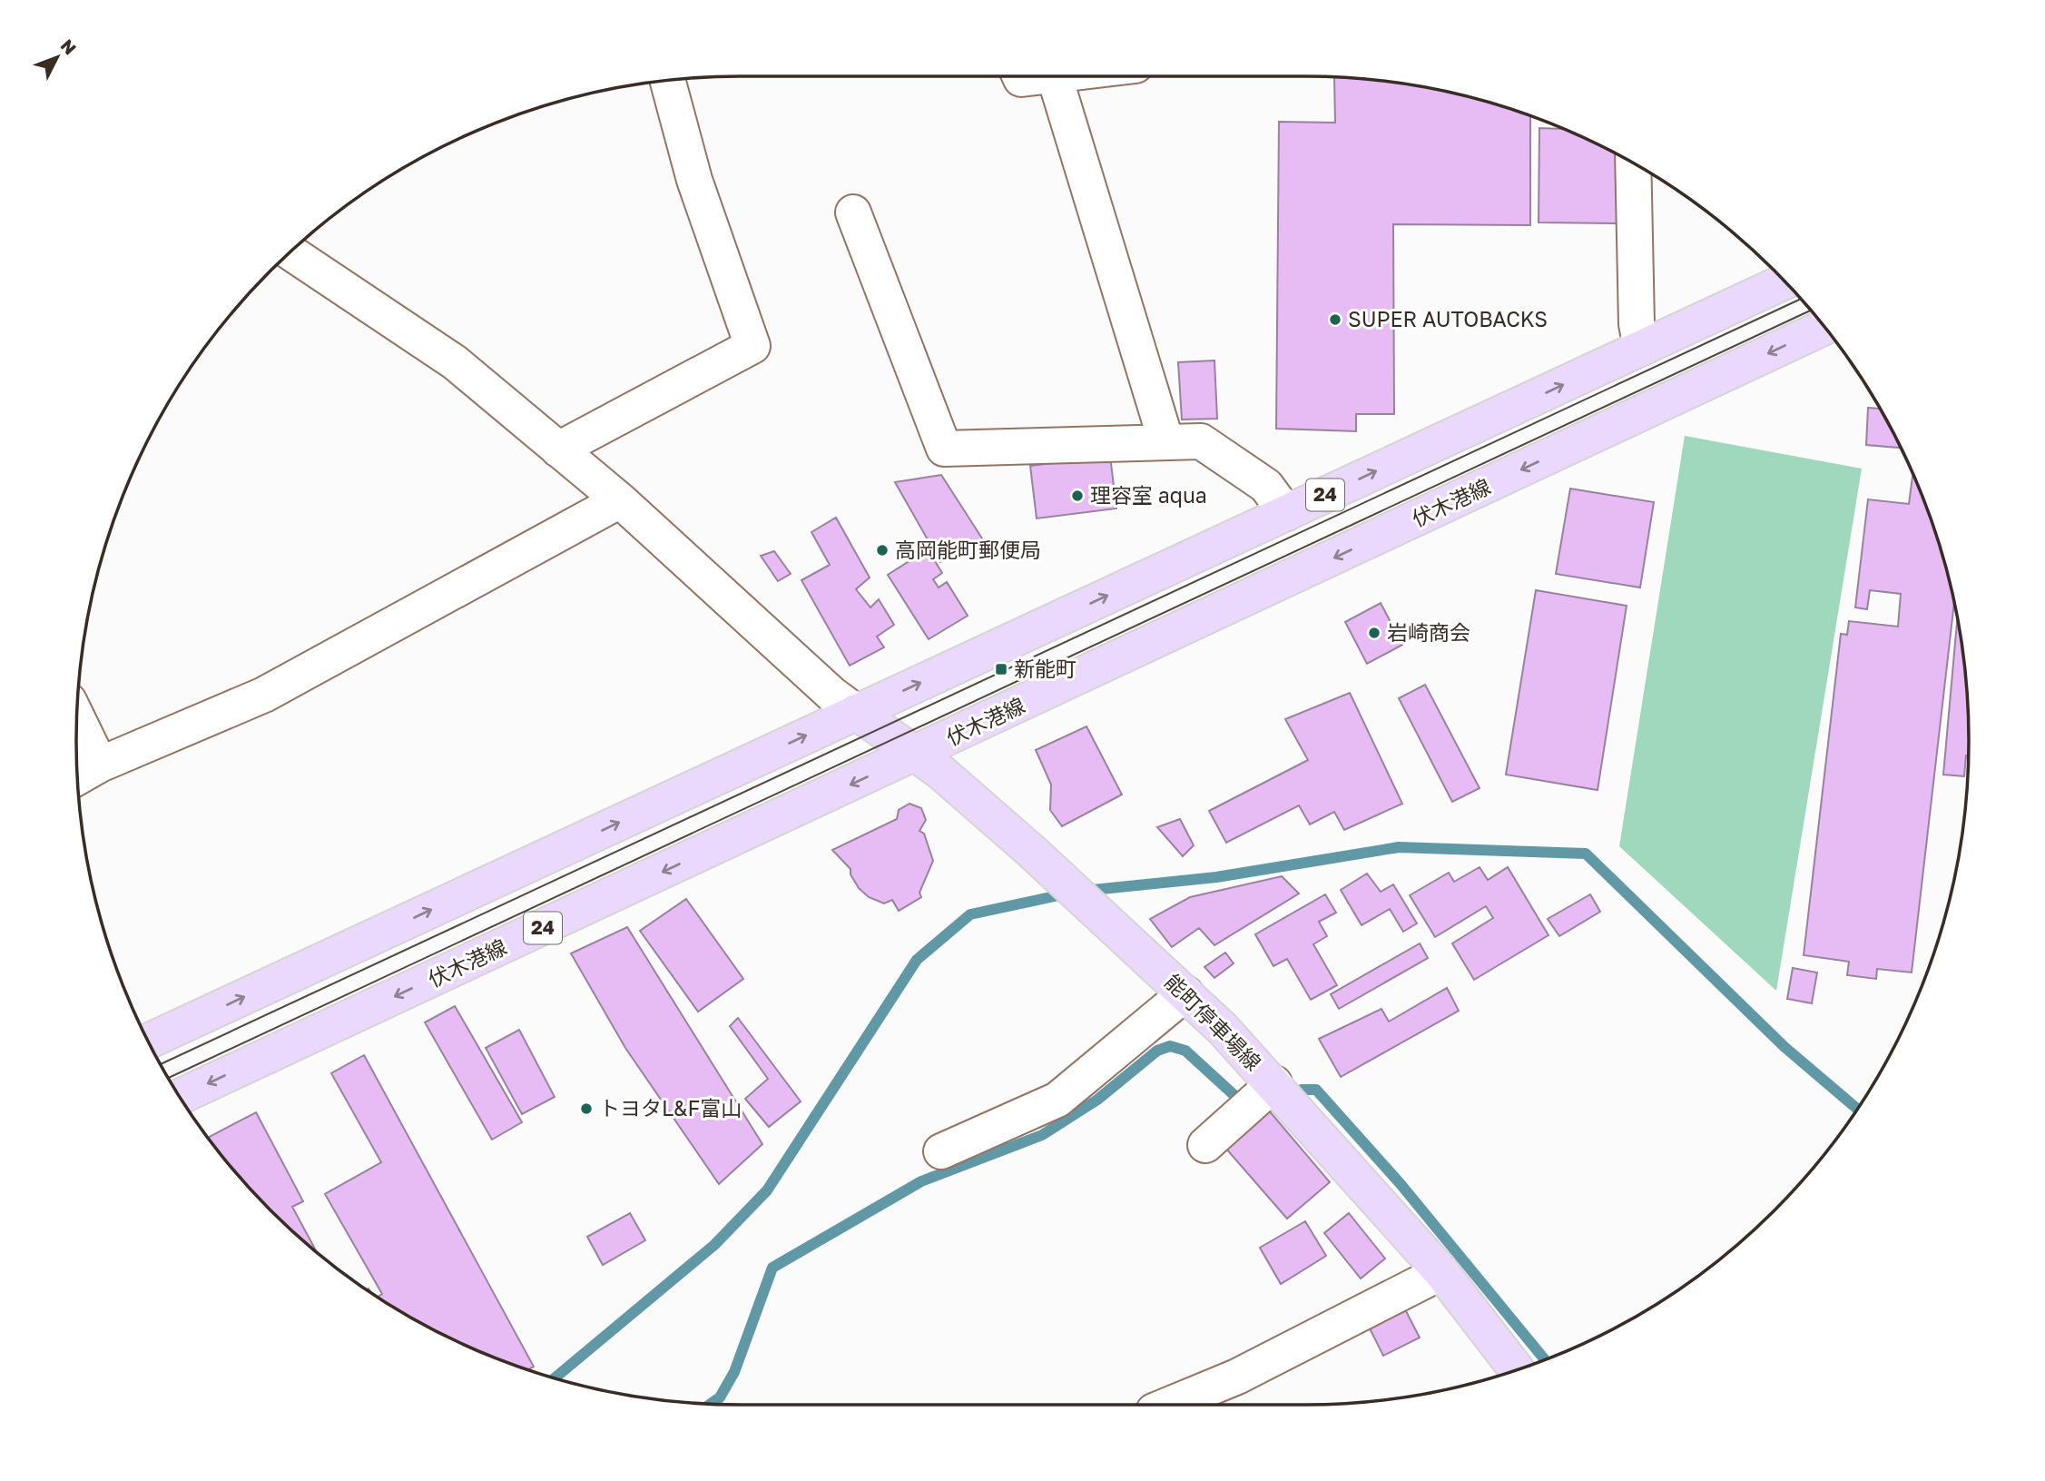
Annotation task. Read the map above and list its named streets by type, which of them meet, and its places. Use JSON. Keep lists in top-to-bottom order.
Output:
{
  "streets": {
    "main road": ["24", "伏木港線", "能町停車場線"]
  },
  "crossings": [
    ["24", "能町停車場線"],
    ["伏木港線", "能町停車場線"]
  ],
  "places": {
    "other": [
      "SUPER AUTOBACKS",
      "理容室 aqua",
      "高岡能町郵便局",
      "岩崎商会",
      "トヨタL&F富山"
    ],
    "transit": ["新能町"]
  },
  "north": "top right"
}
